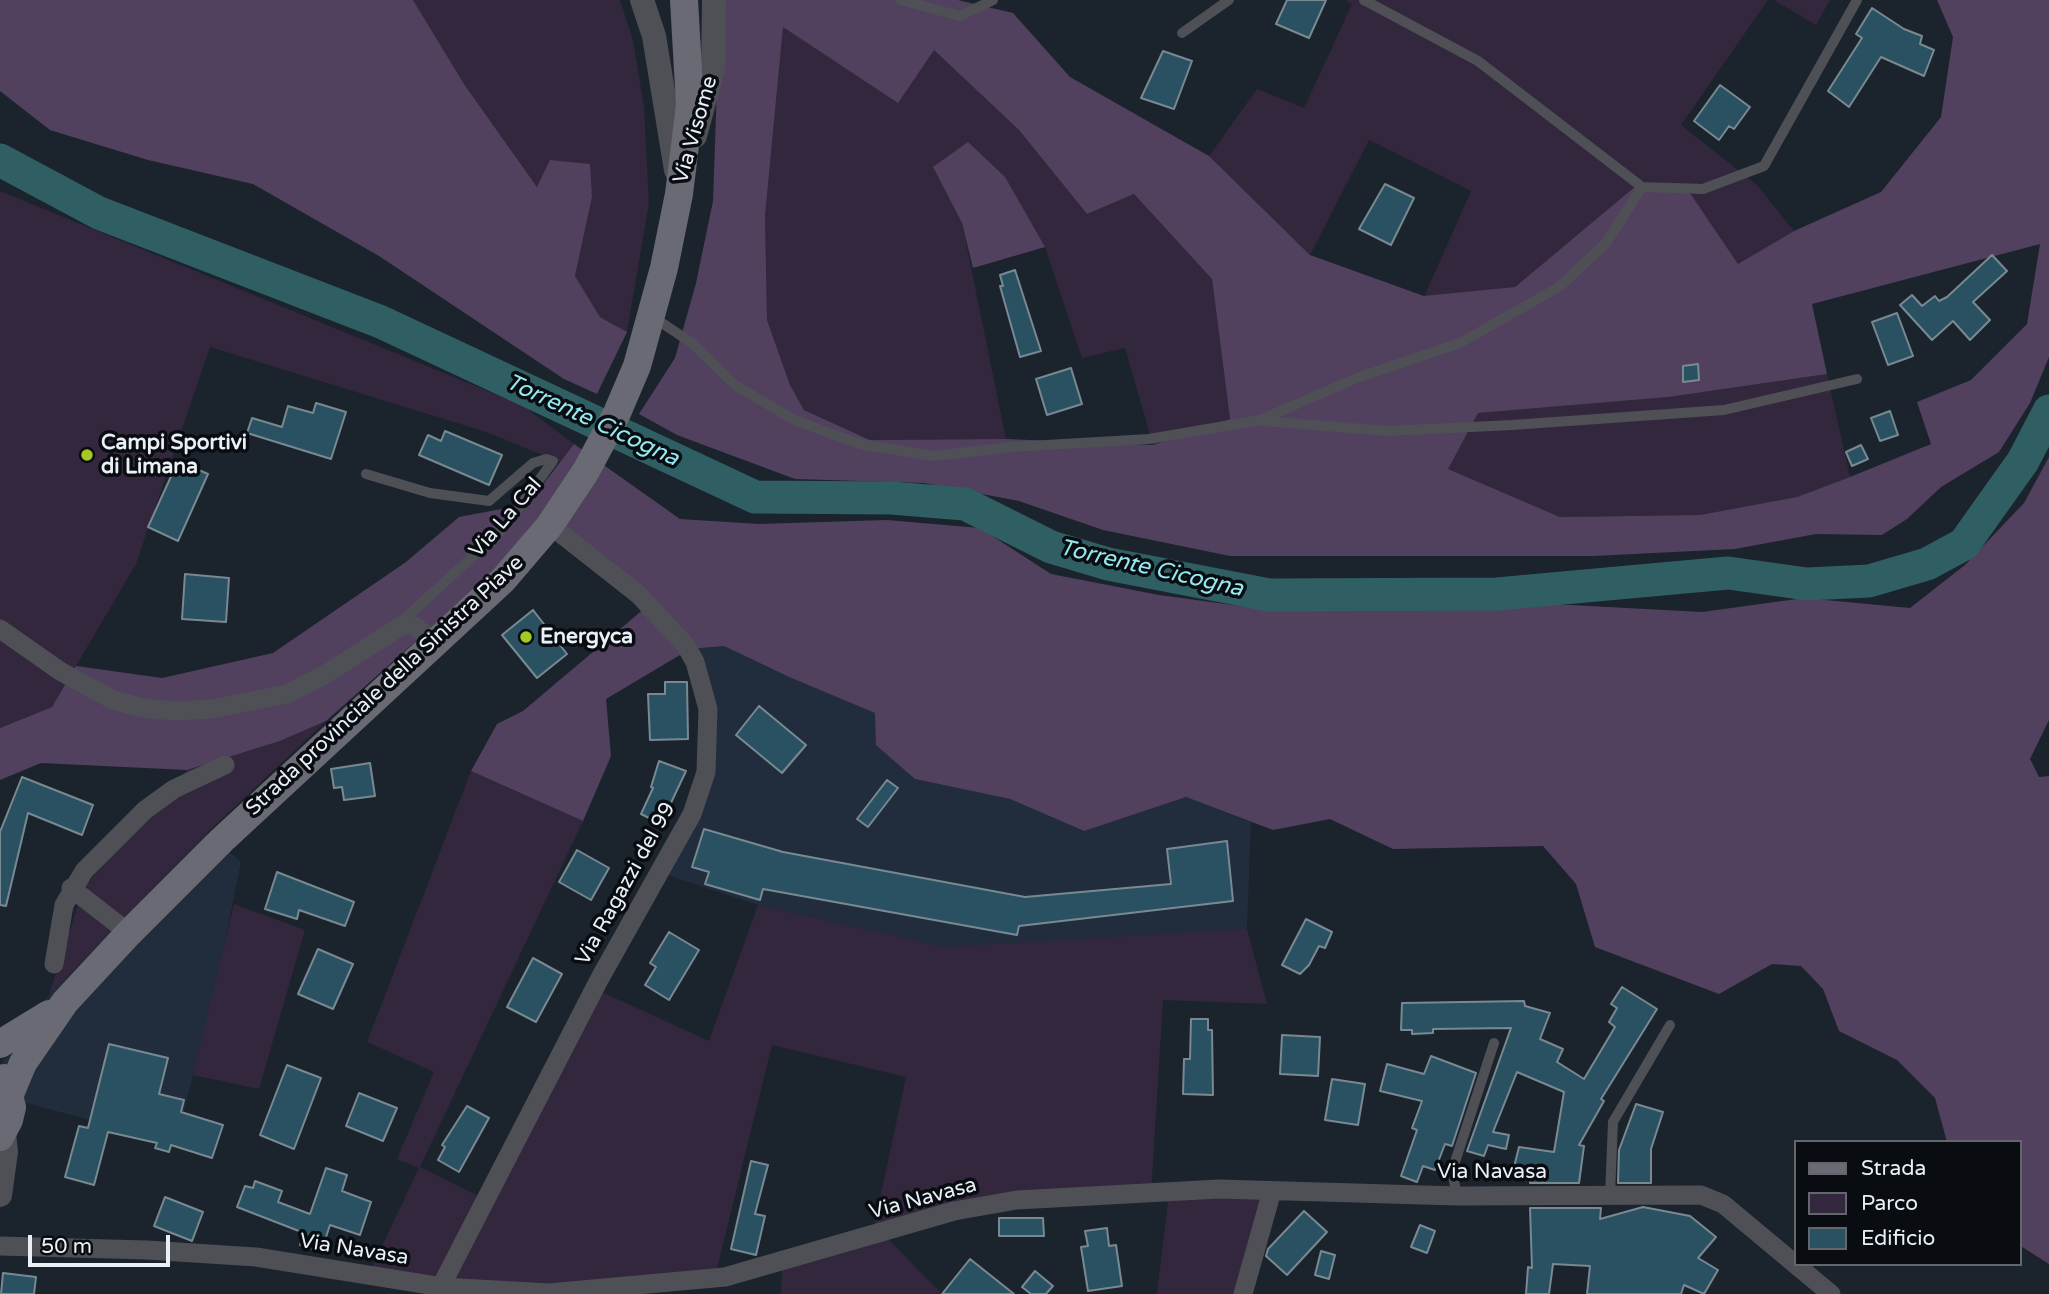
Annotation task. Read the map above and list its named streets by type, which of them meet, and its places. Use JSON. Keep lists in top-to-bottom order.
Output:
{
  "streets": {
    "main road": ["Strada provinciale della Sinistra Piave"],
    "street": ["Via Visome", "Via Ragazzi del 99", "Via Navasa"],
    "lane": ["Via La Cal"]
  },
  "crossings": [
    ["Via Visome", "Strada provinciale della Sinistra Piave"],
    ["Strada provinciale della Sinistra Piave", "Via Ragazzi del 99"],
    ["Via Ragazzi del 99", "Via Navasa"]
  ],
  "water": ["Torrente Cicogna"],
  "places": ["Campi Sportivi di Limana", "Energyca"],
  "legend": ["Strada", "Parco", "Edificio"],
  "scale_bar": "50 m"
}
